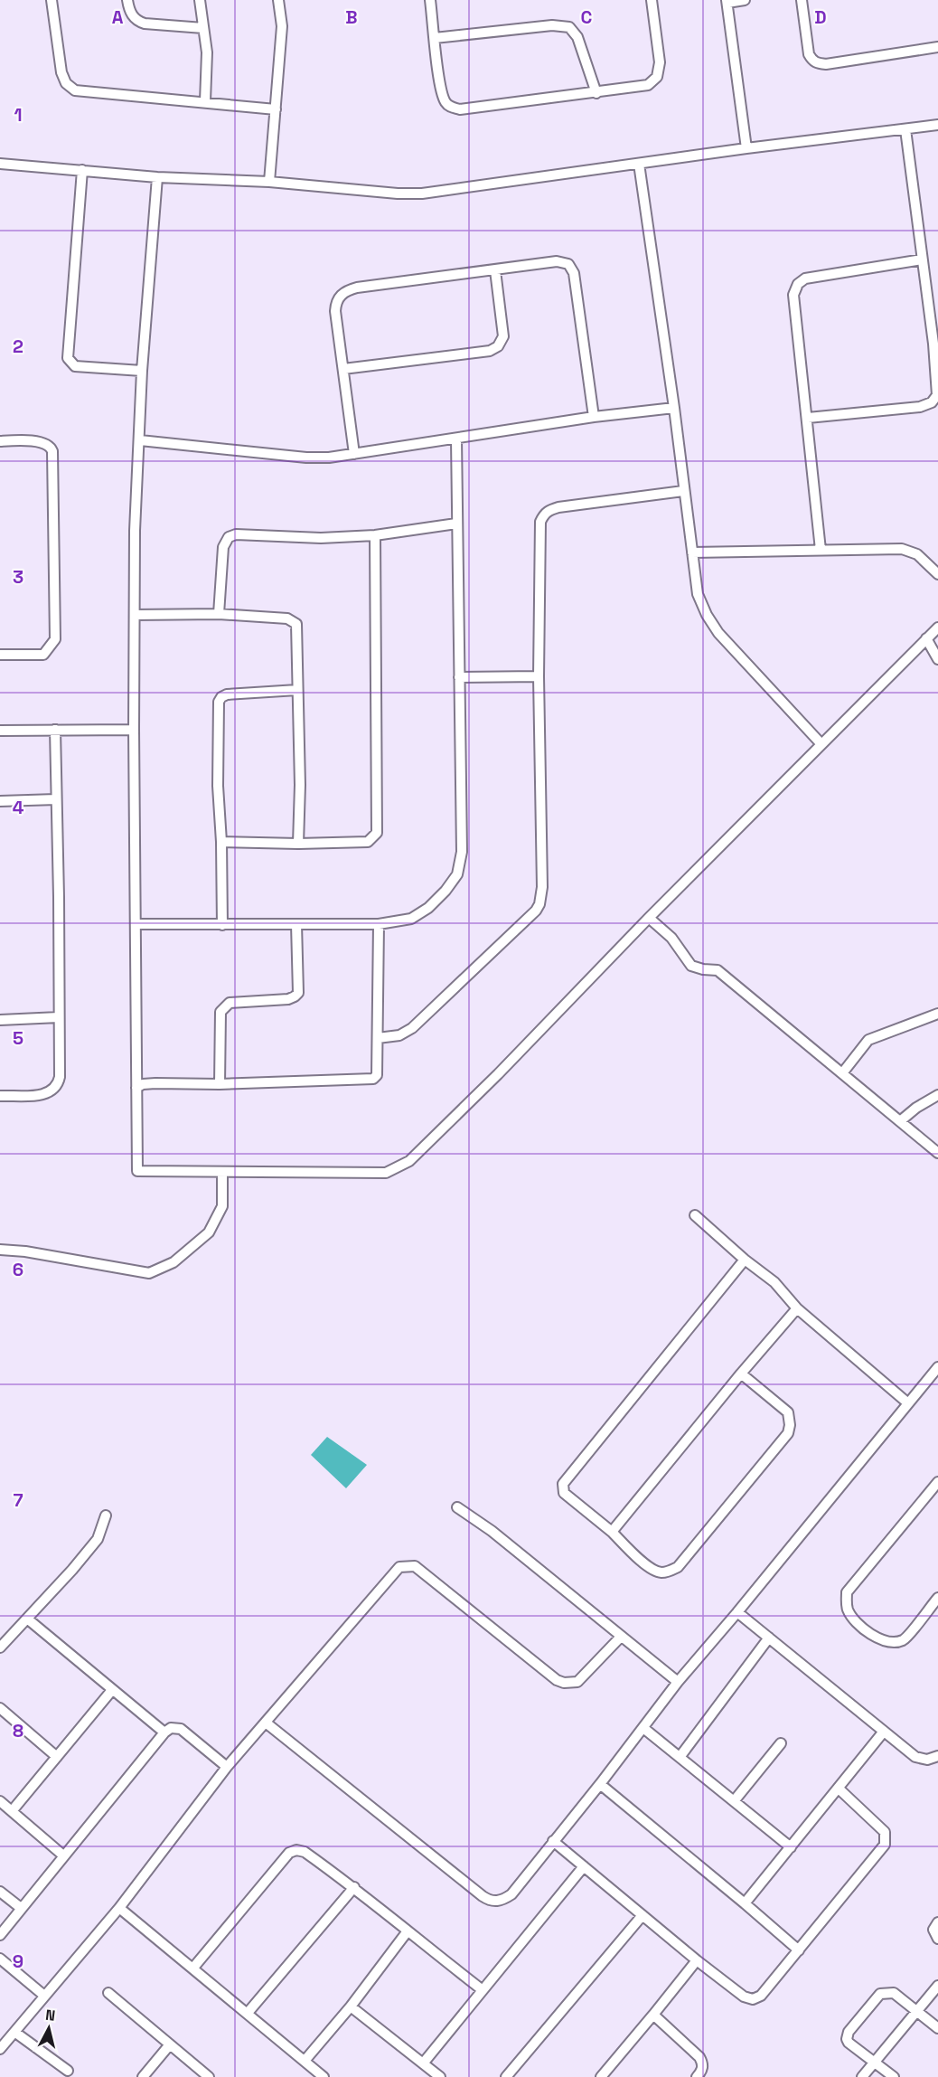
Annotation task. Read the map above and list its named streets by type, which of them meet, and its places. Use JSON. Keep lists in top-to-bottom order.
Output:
{
  "north": "top",
  "grid": {
    "columns": [
      "A",
      "B",
      "C",
      "D"
    ],
    "rows": [
      "1",
      "2",
      "3",
      "4",
      "5",
      "6",
      "7",
      "8",
      "9"
    ]
  }
}
